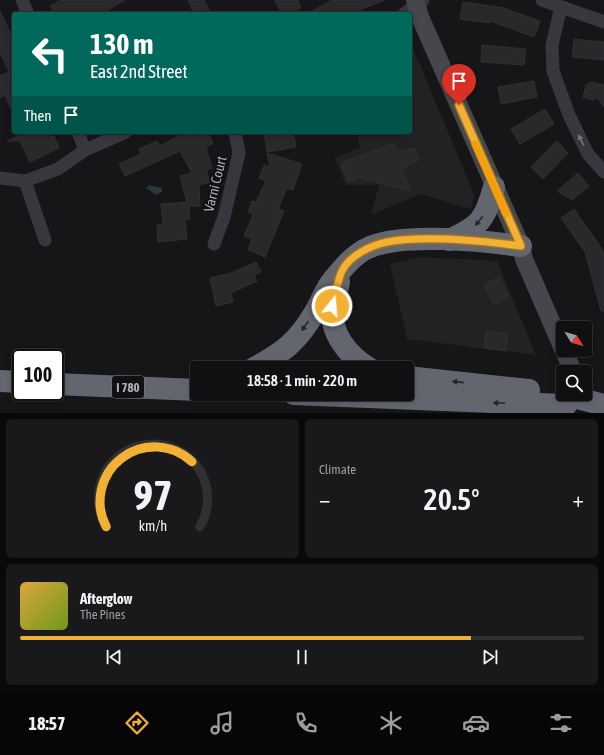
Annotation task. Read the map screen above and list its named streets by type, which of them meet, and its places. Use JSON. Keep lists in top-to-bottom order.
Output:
{
  "streets": {
    "highway": ["I 780"],
    "street": ["Varni Court"]
  },
  "north": "bottom right",
  "page": {
    "turn": ["130 m", "East 2nd Street"],
    "then": "Then",
    "limit": "100",
    "trip": "18:58 · 1 min · 220 m",
    "tile": "Climate",
    "heat": ["−", "20.5°", "+"],
    "song": ["Afterglow", "The Pines"],
    "tabs": "18:57",
    "gauge": ["97", "km/h"]
  }
}
